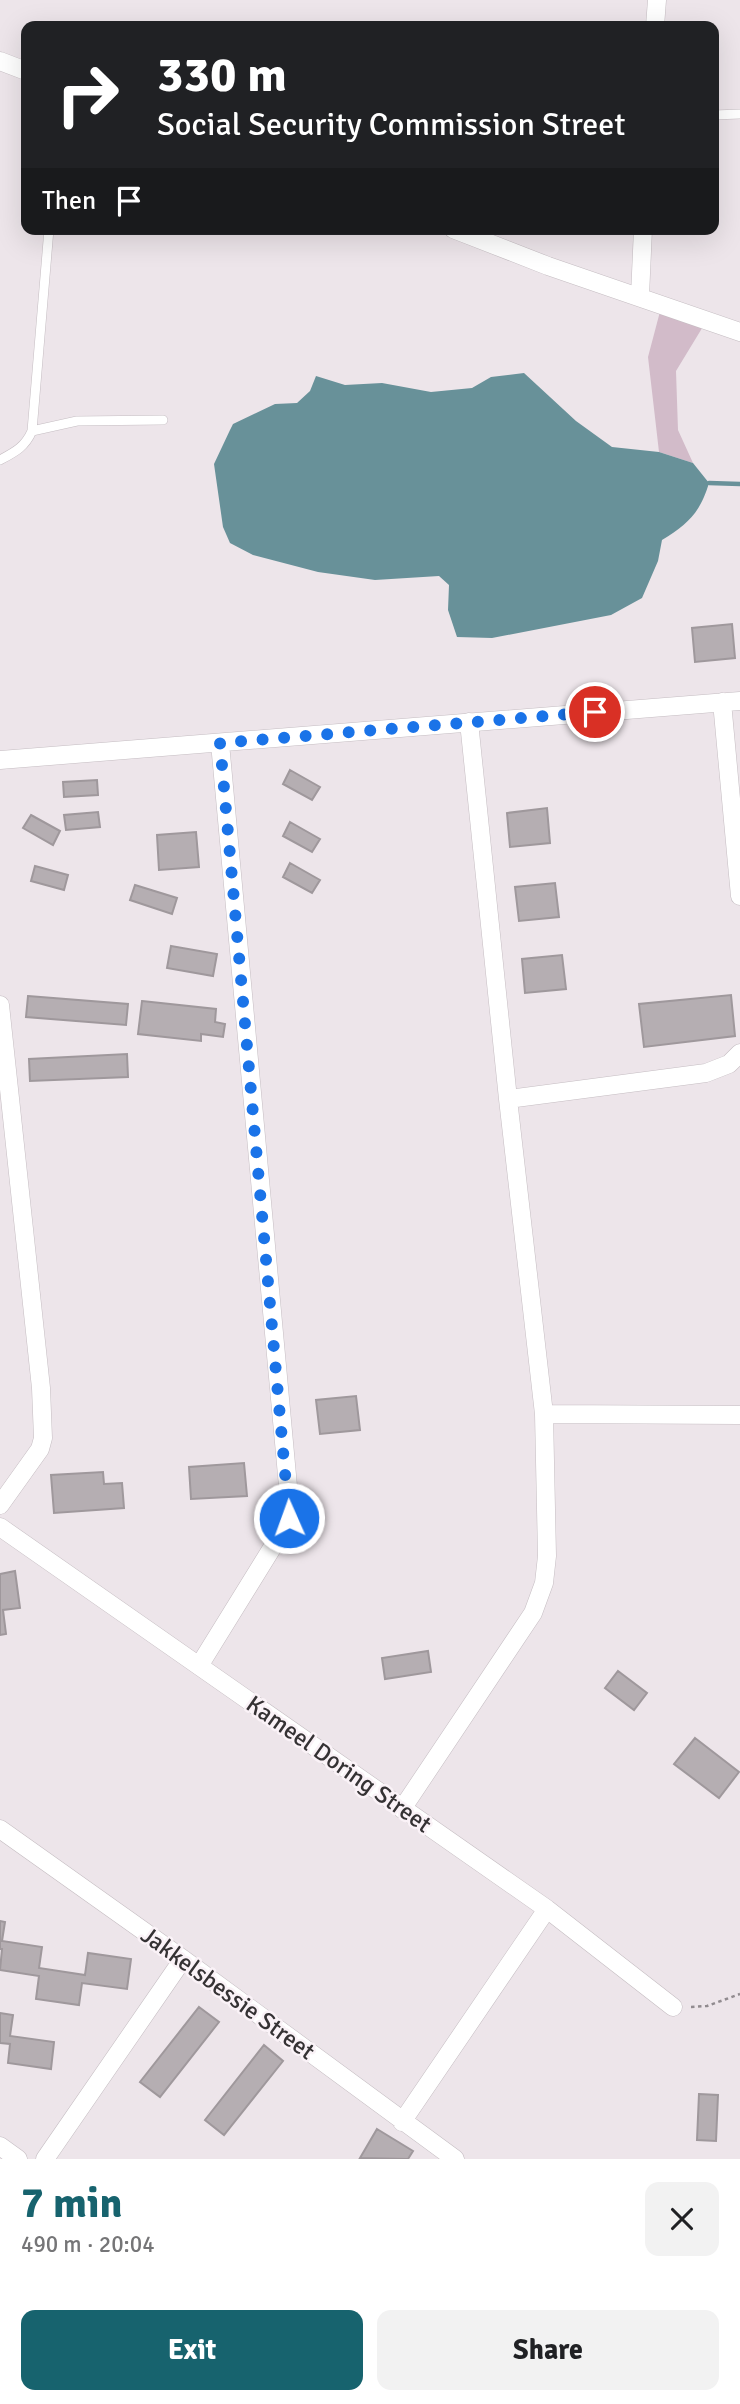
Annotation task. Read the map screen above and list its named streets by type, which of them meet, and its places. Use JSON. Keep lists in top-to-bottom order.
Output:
{
  "streets": {
    "street": ["Kameel Doring Street", "Jakkelsbessie Street"]
  },
  "page": {
    "turn": ["330 m", "Social Security Commission Street"],
    "then": "Then",
    "heading": ["7 min", "490 m · 20:04"],
    "buttons": ["Exit", "Share"]
  }
}
